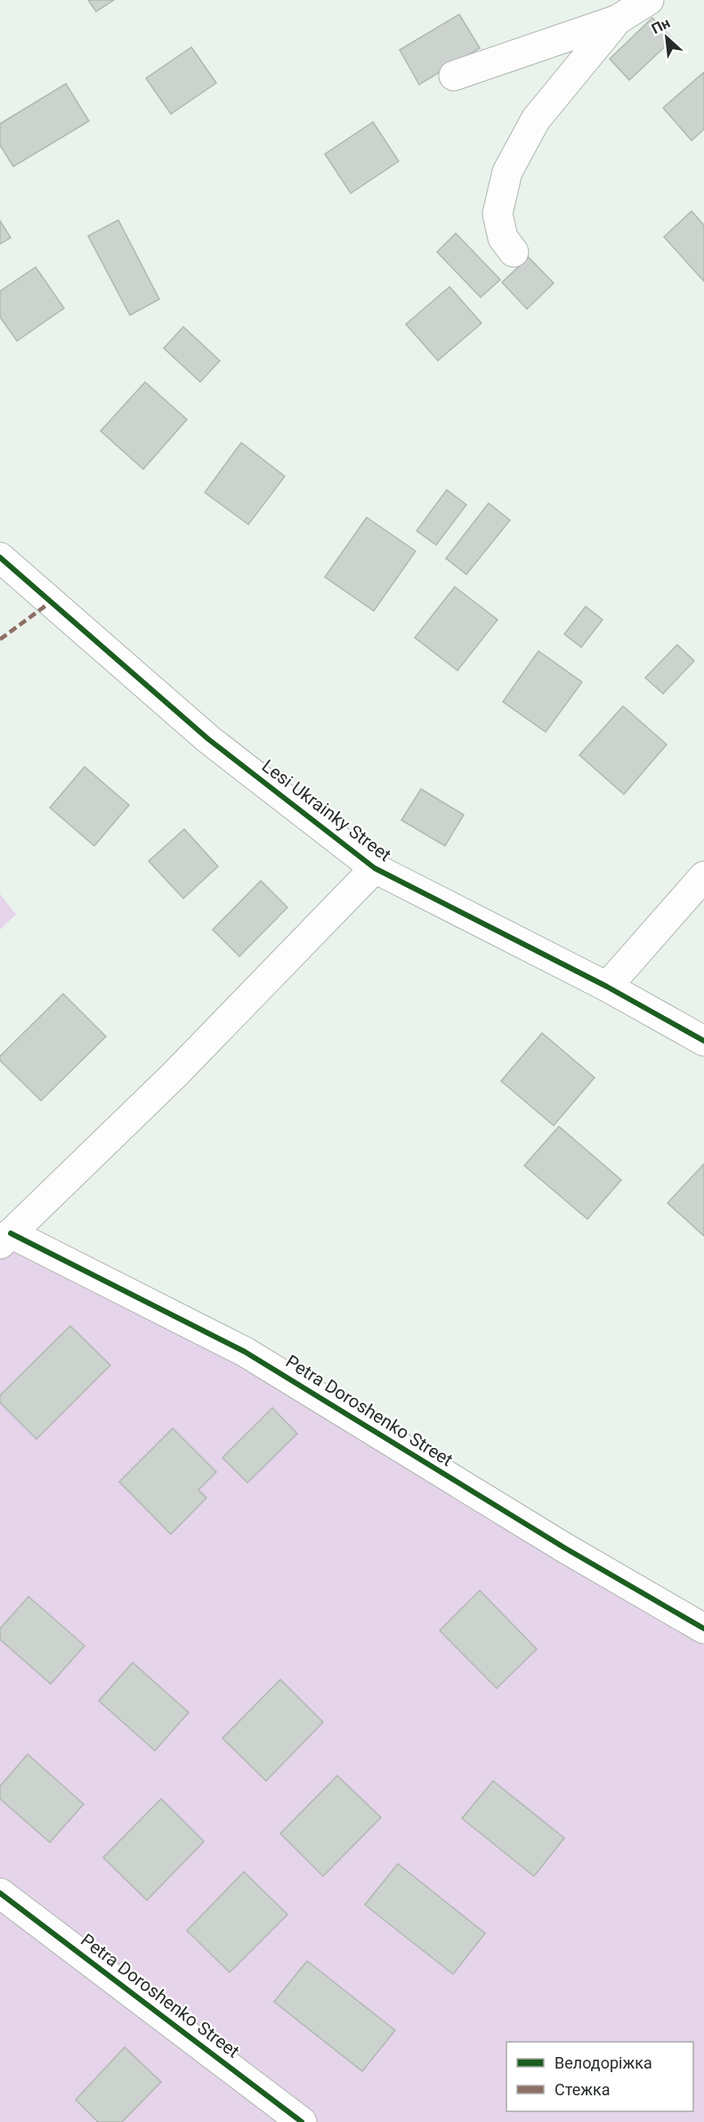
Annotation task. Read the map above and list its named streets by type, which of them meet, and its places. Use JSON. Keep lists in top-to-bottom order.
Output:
{
  "streets": {
    "street": ["Lesi Ukrainky Street", "Petra Doroshenko Street"]
  },
  "legend": ["Велодоріжка", "Стежка"],
  "north": "top left"
}
